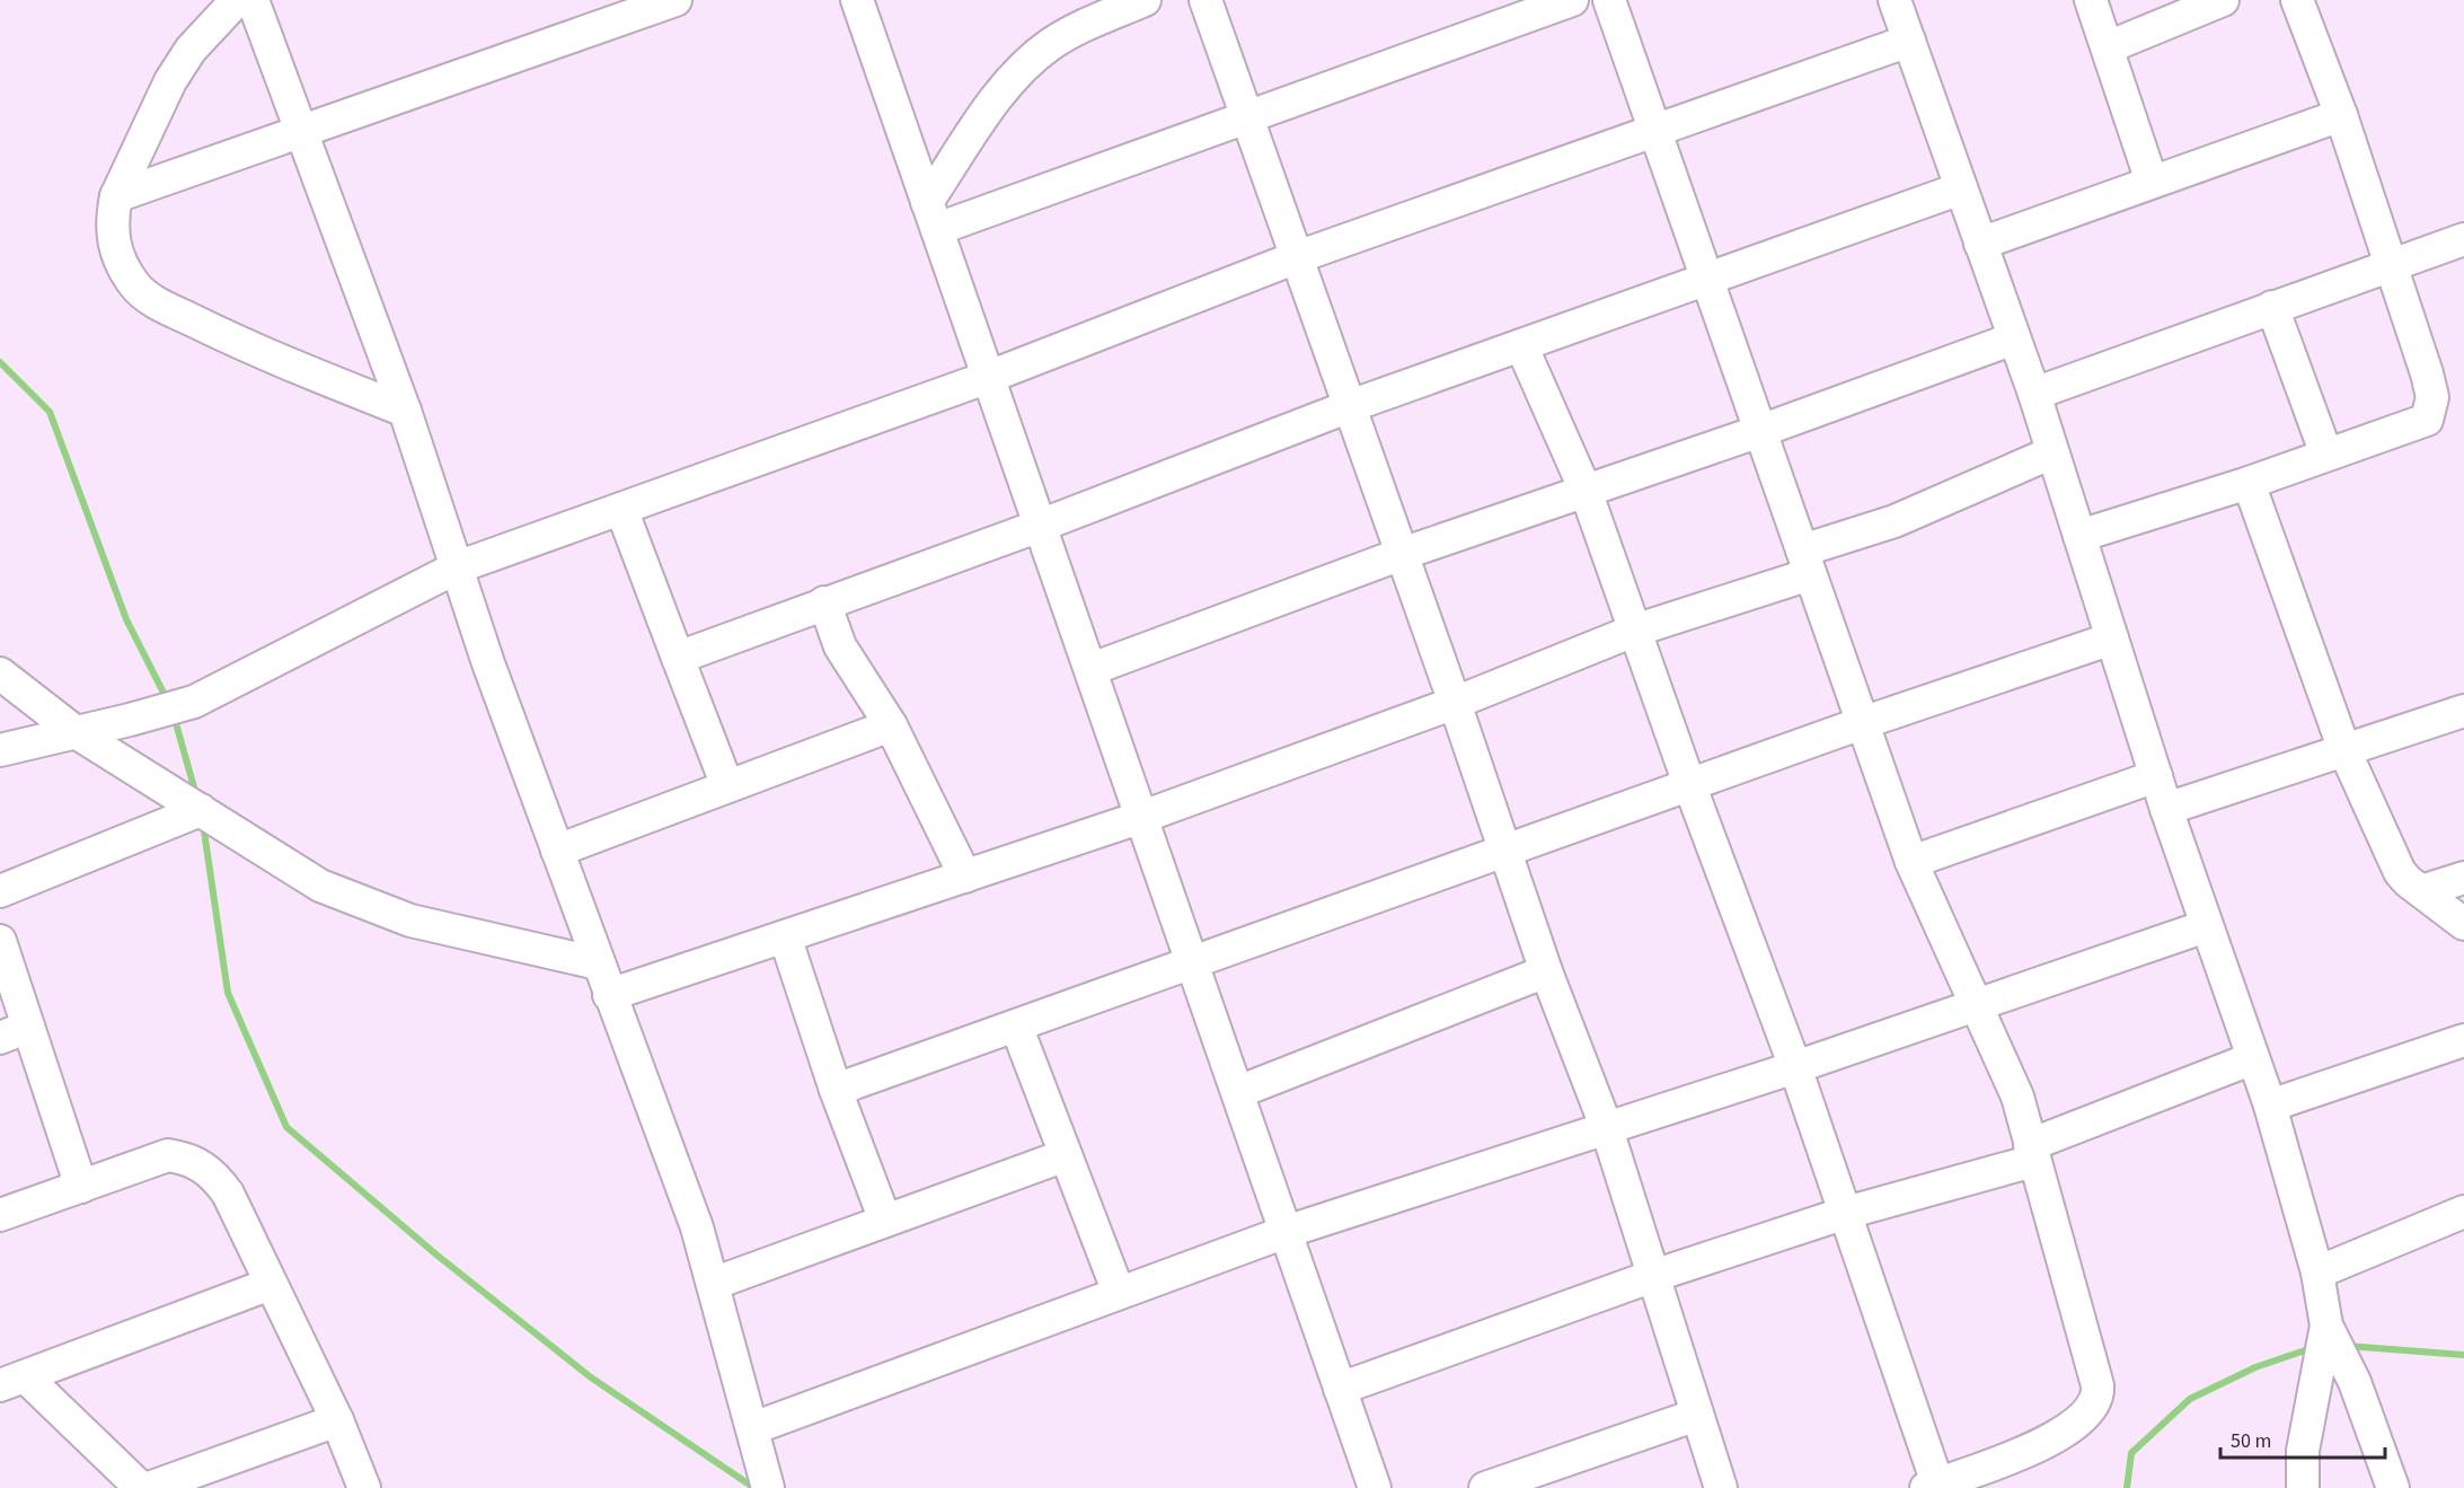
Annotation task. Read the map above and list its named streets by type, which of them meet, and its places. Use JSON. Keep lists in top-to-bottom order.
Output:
{
  "scale_bar": "50 m"
}
